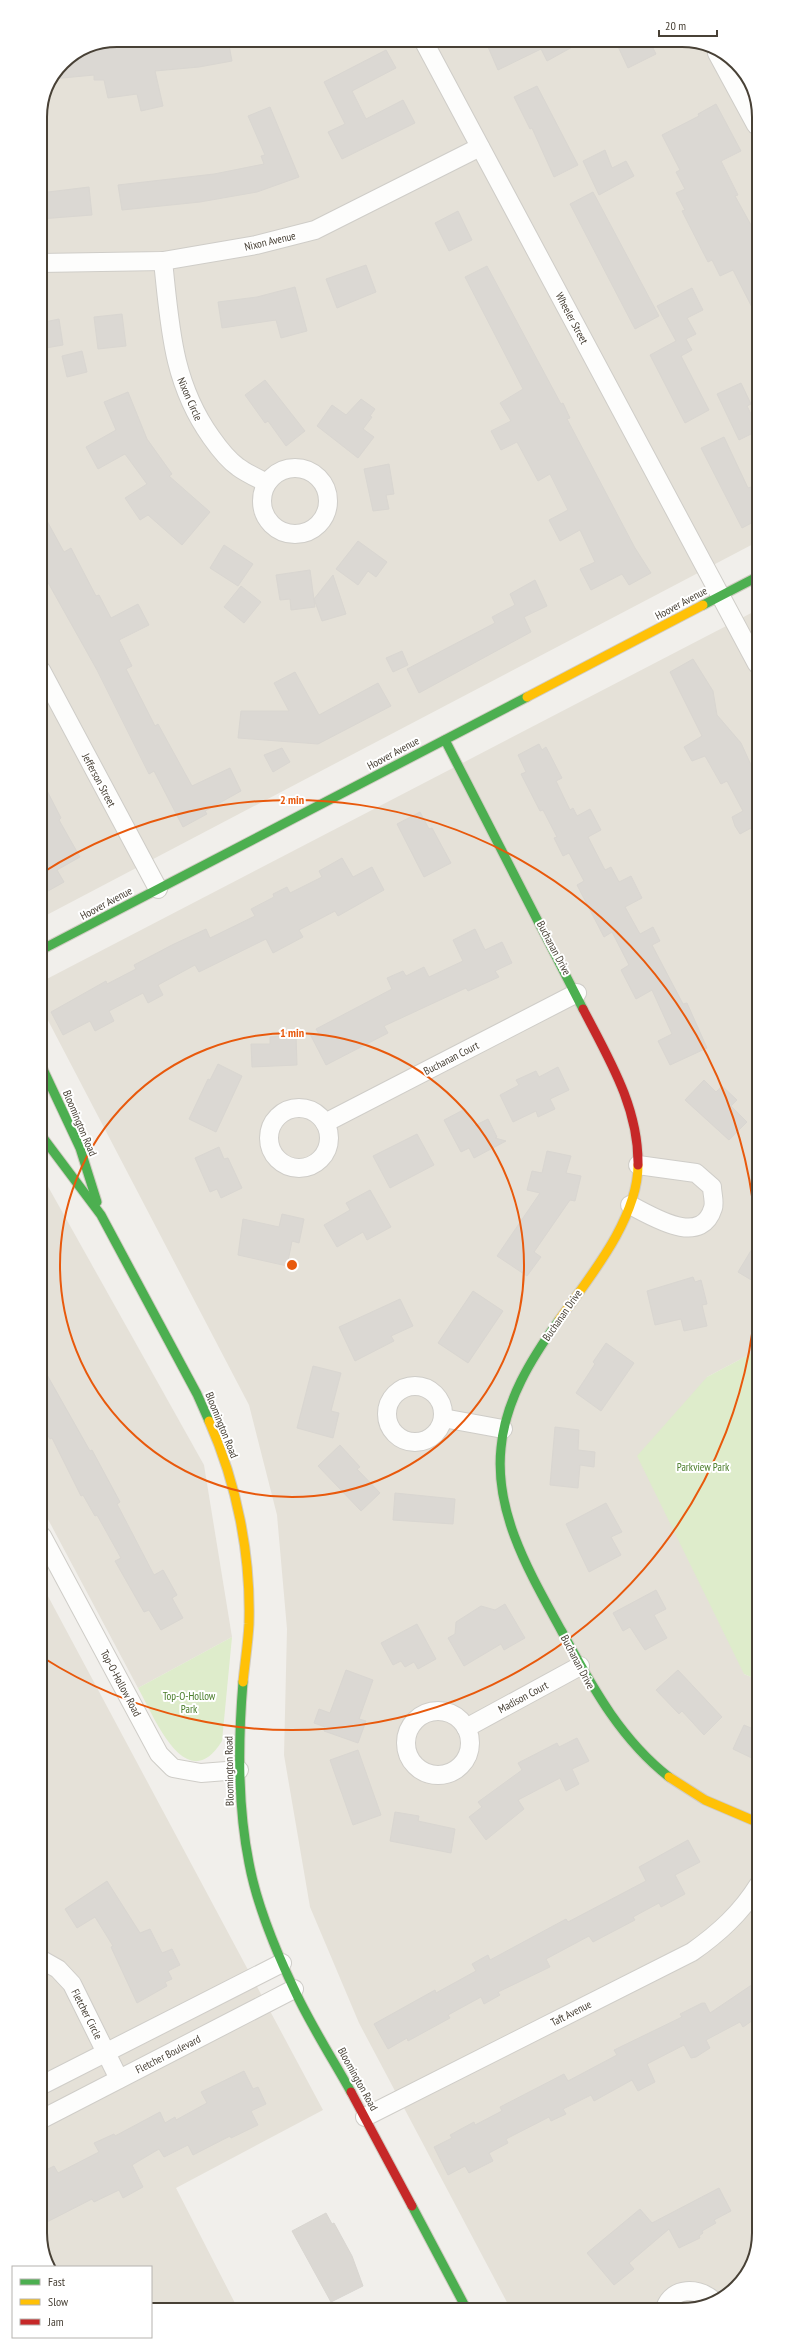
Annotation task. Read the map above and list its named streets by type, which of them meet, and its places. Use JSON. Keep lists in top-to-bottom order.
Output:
{
  "streets": {
    "street": [
      "Nixon Avenue",
      "Wheeler Street",
      "Nixon Circle",
      "Hoover Avenue",
      "Jefferson Street",
      "Buchanan Drive",
      "Buchanan Court",
      "Bloomington Road",
      "Top-O-Hollow Road",
      "Madison Court",
      "Taft Avenue",
      "Fletcher Circle",
      "Fletcher Boulevard"
    ]
  },
  "crossings": [
    ["Nixon Avenue", "Wheeler Street"],
    ["Nixon Avenue", "Nixon Circle"],
    ["Wheeler Street", "Hoover Avenue"],
    ["Hoover Avenue", "Jefferson Street"],
    ["Hoover Avenue", "Buchanan Drive"],
    ["Buchanan Drive", "Buchanan Court"],
    ["Buchanan Drive", "Madison Court"],
    ["Bloomington Road", "Top-O-Hollow Road"],
    ["Bloomington Road", "Taft Avenue"],
    ["Bloomington Road", "Fletcher Boulevard"],
    ["Fletcher Circle", "Fletcher Boulevard"]
  ],
  "parks": ["Parkview Park", "Top-O-Hollow Park"],
  "legend": ["Fast", "Slow", "Jam"],
  "scale_bar": "20 m",
  "rings": ["2 min", "1 min"]
}
